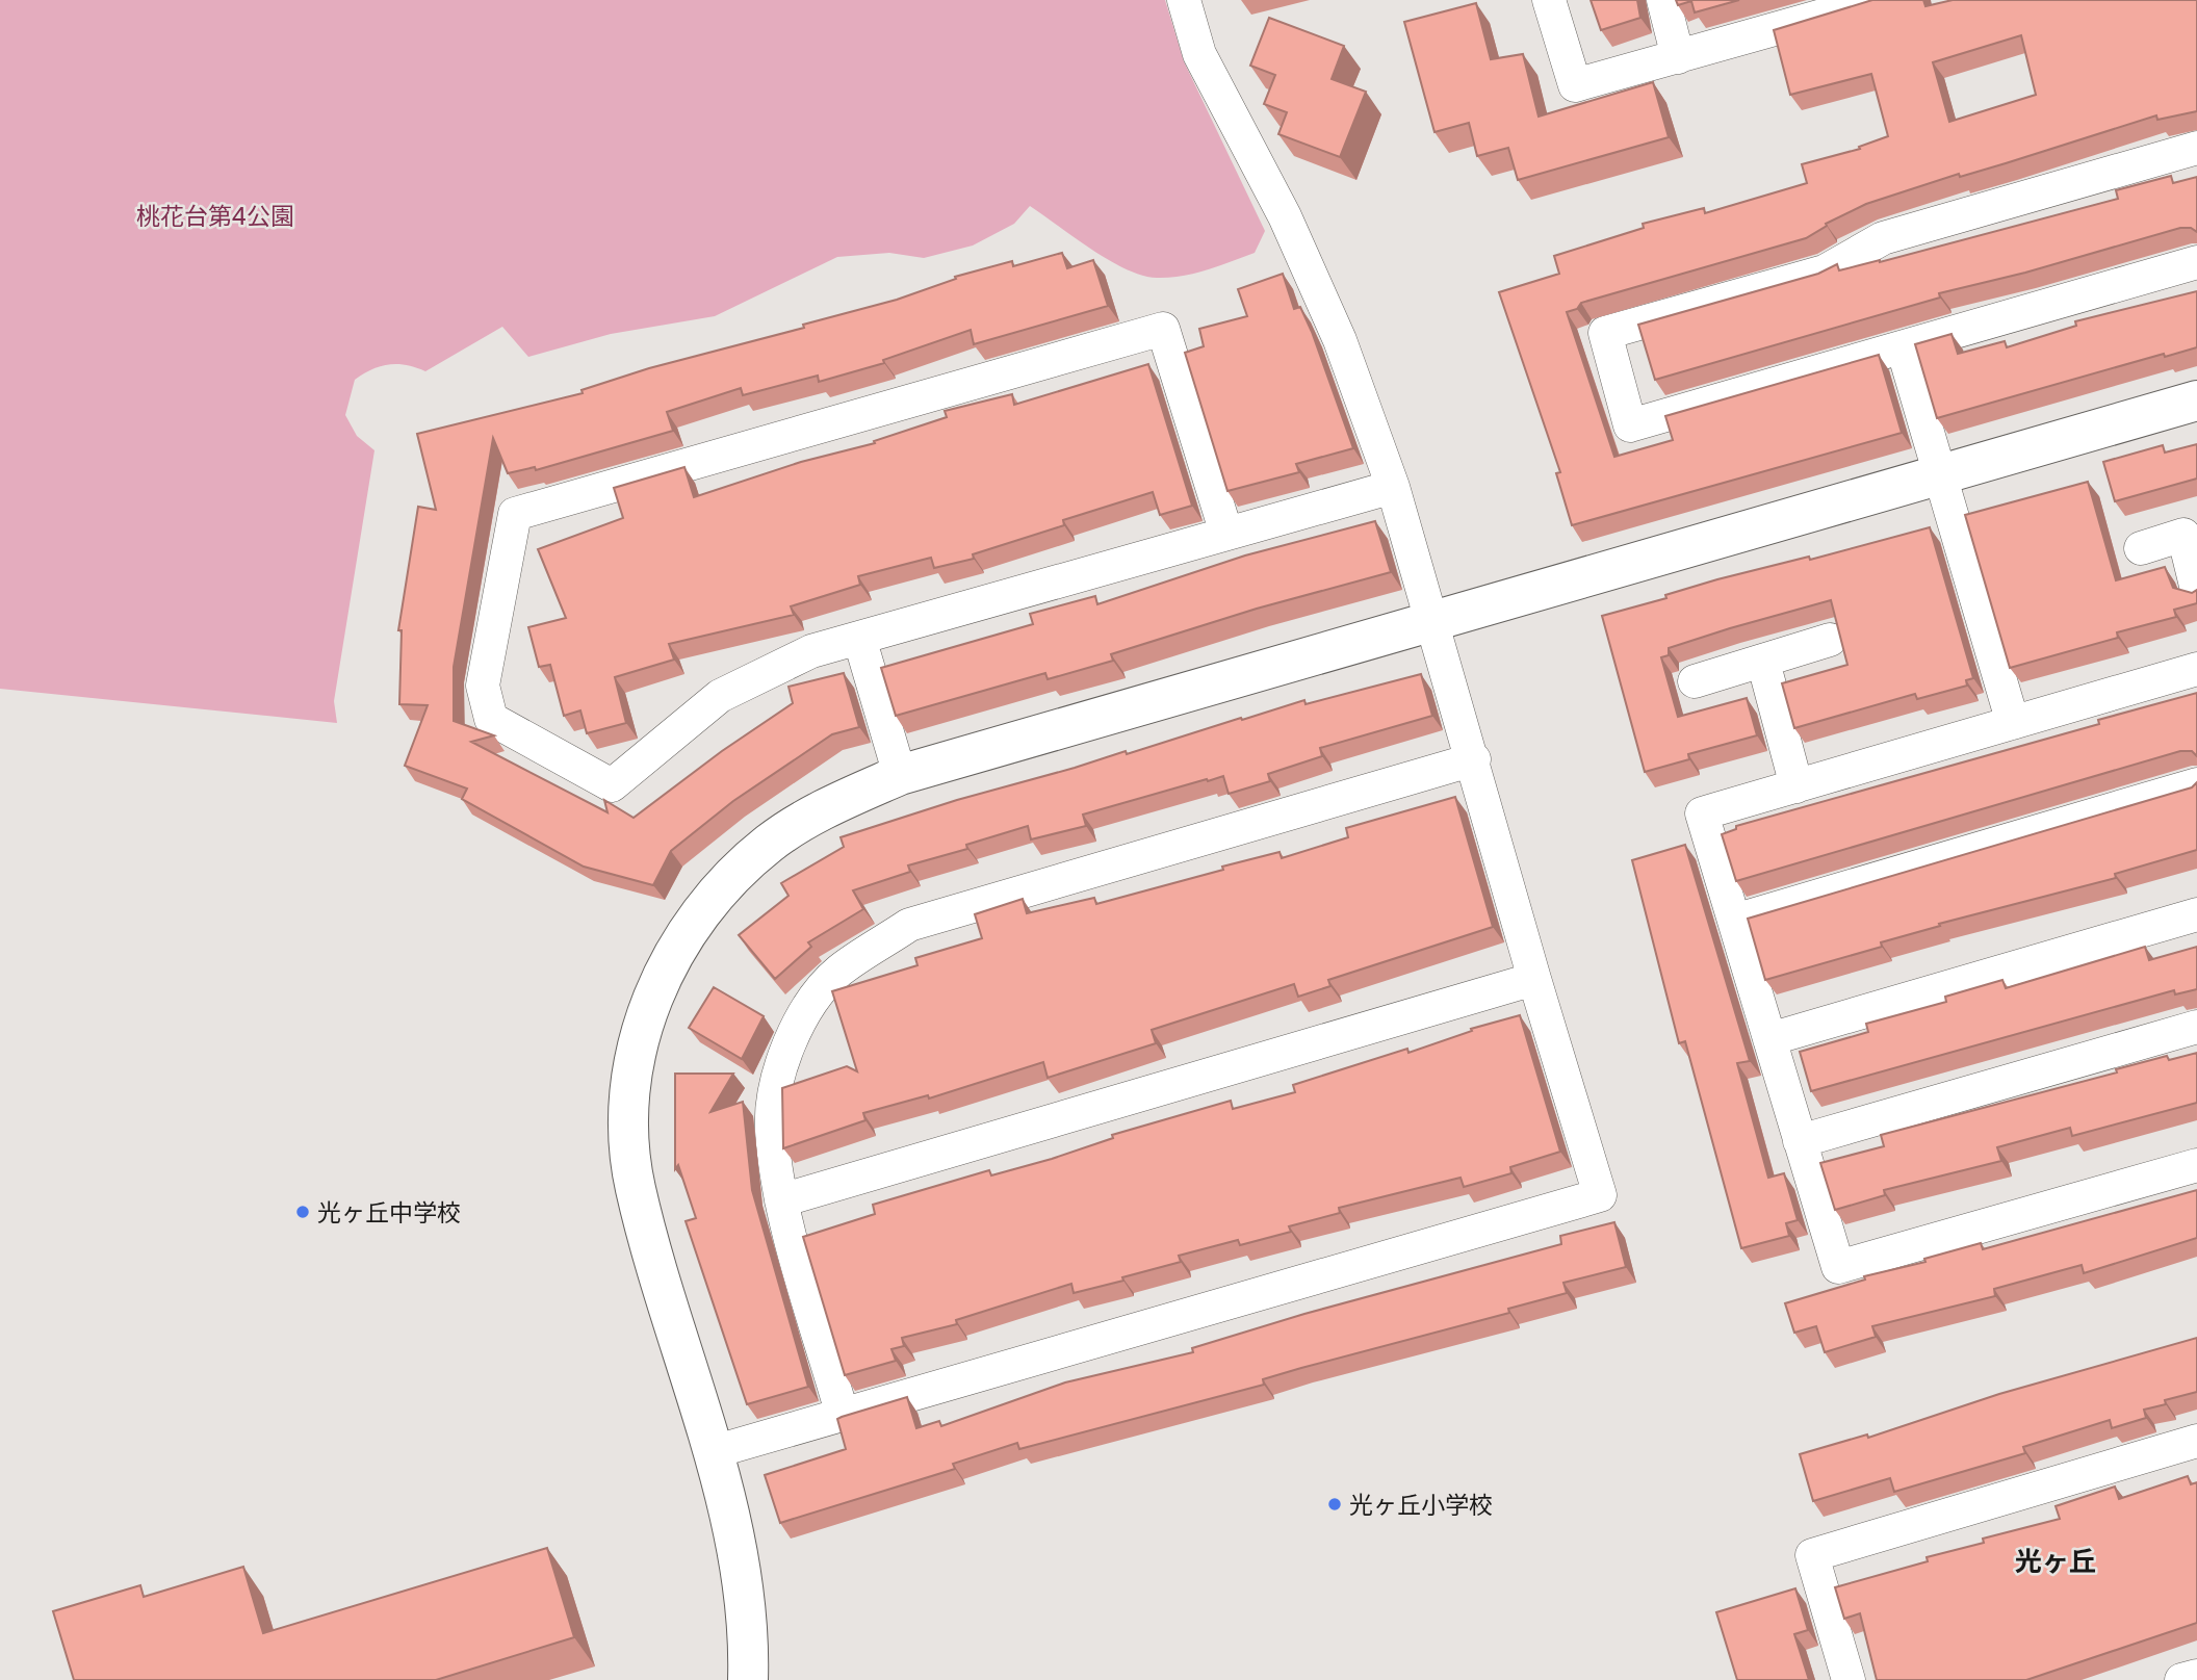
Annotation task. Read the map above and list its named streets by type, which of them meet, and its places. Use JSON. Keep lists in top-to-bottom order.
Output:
{
  "districts": ["光ヶ丘"],
  "parks": ["桃花台第4公園"],
  "places": ["光ヶ丘中学校", "光ヶ丘小学校"]
}
